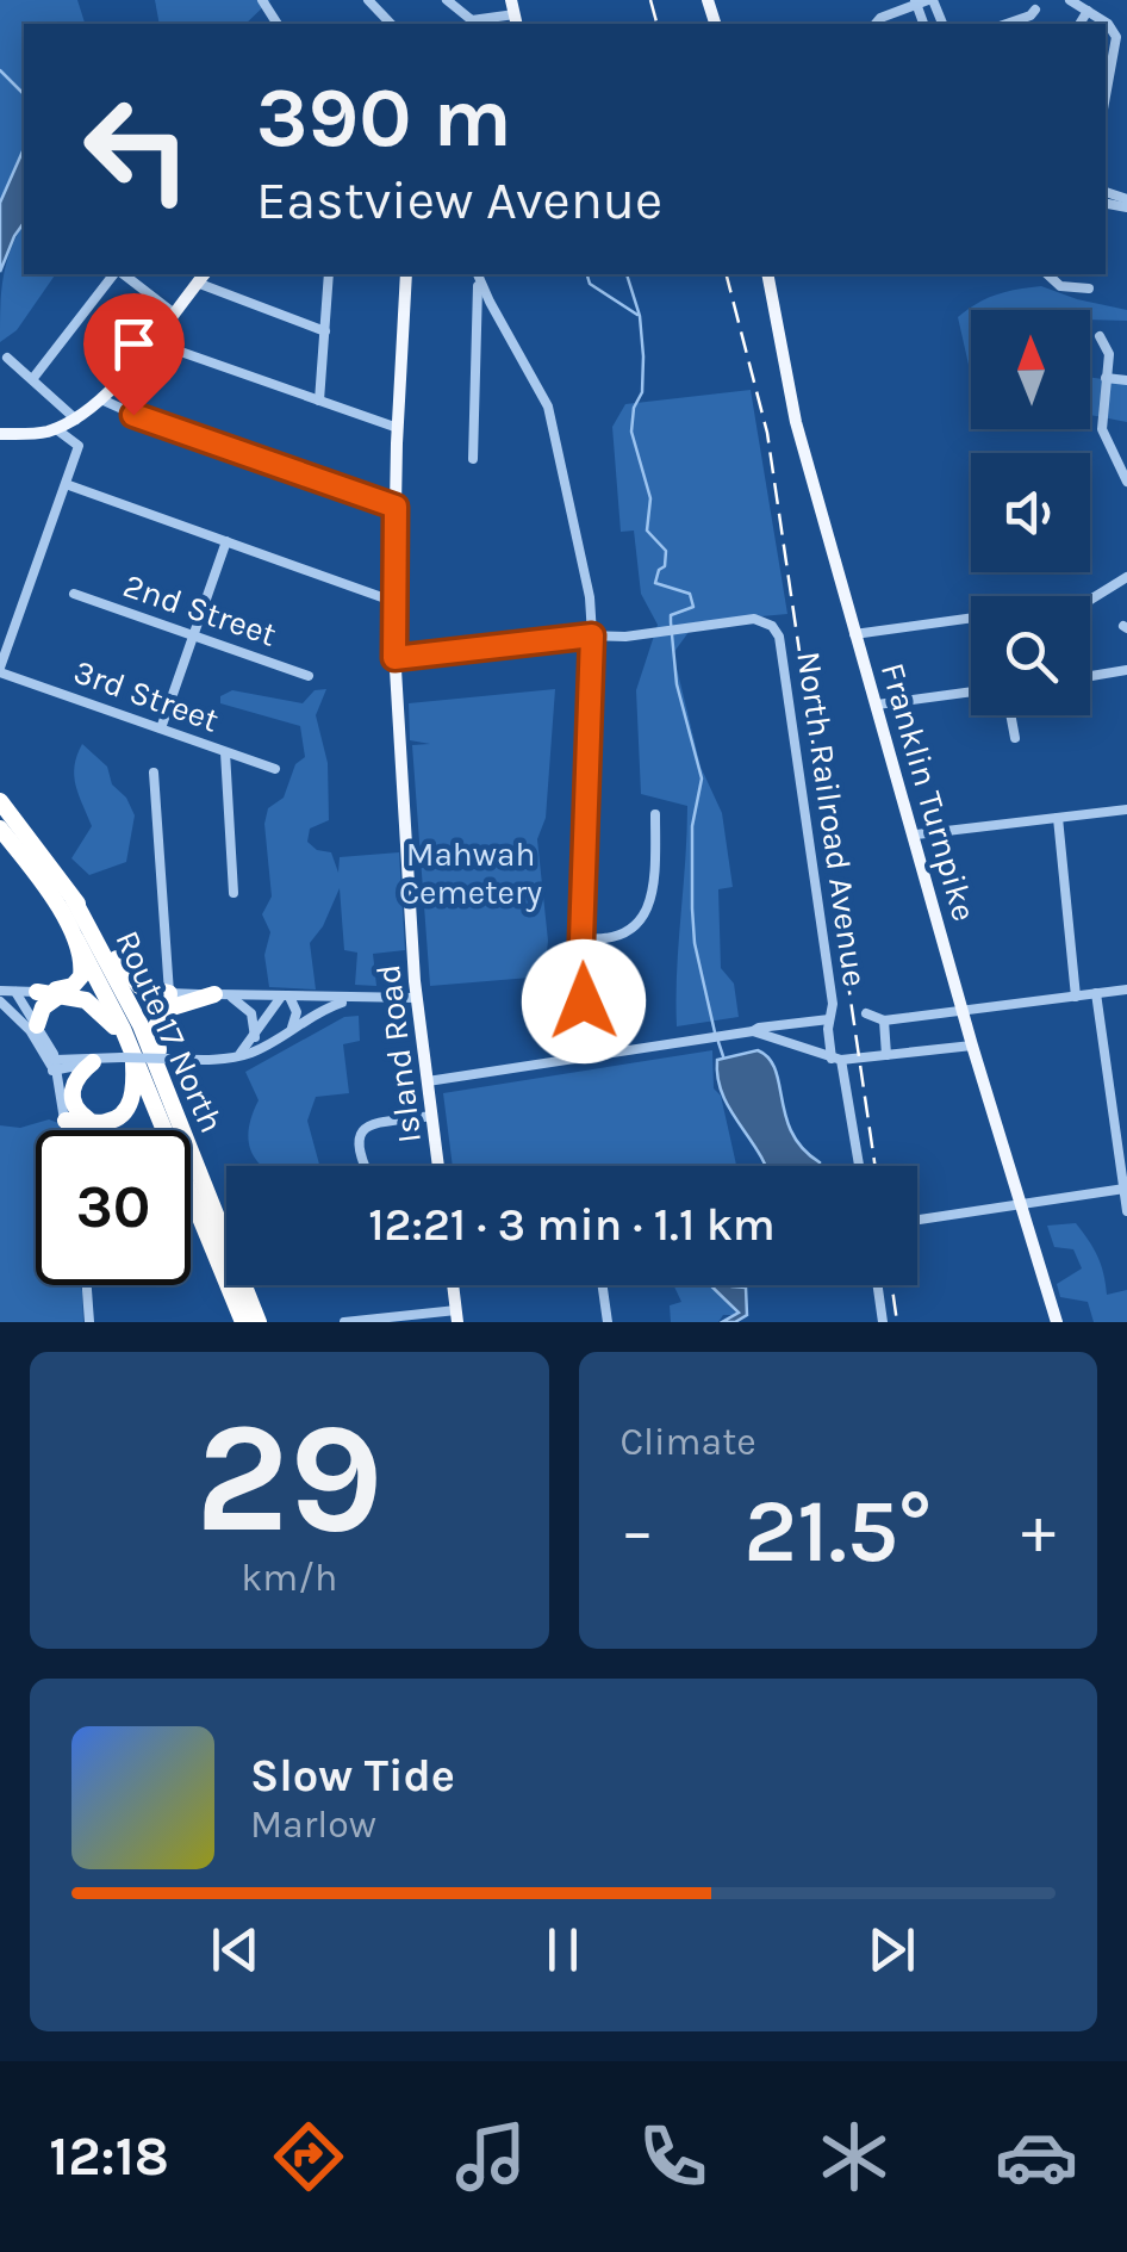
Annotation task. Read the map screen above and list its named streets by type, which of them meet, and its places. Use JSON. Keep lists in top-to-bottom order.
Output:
{
  "streets": {
    "highway": ["Route 17 North"],
    "main road": ["Franklin Turnpike", "Island Road"],
    "street": ["2nd Street", "3rd Street", "North Railroad Avenue"]
  },
  "crossings": [
    ["North Railroad Avenue", "Island Road"]
  ],
  "parks": ["Mahwah Cemetery"],
  "north": "top",
  "page": {
    "turn": ["390 m", "Eastview Avenue"],
    "limit": "30",
    "trip": "12:21 · 3 min · 1.1 km",
    "tile": [
      ["29", "km/h"],
      "Climate"
    ],
    "heat": ["−", "21.5°", "+"],
    "song": ["Slow Tide", "Marlow"],
    "tabs": "12:18"
  }
}
